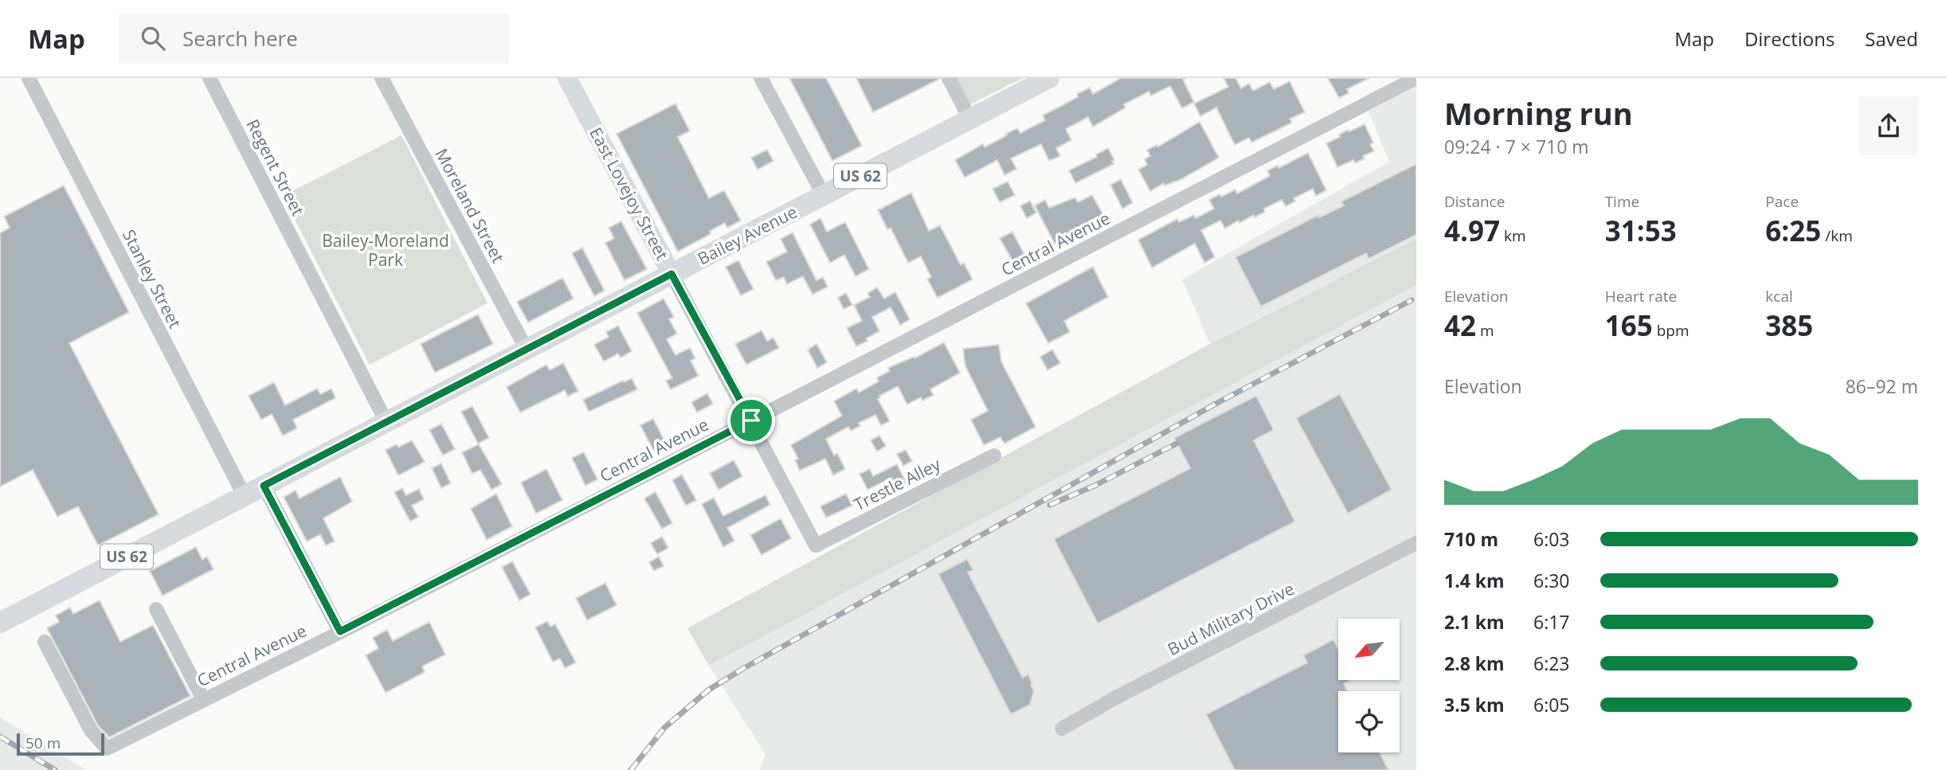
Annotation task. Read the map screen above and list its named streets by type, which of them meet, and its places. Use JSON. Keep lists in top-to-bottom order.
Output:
{
  "streets": {
    "main road": ["US 62", "Bailey Avenue"],
    "street": [
      "Regent Street",
      "East Lovejoy Street",
      "Moreland Street",
      "Central Avenue",
      "Stanley Street",
      "Trestle Alley",
      "Bud Military Drive"
    ]
  },
  "crossings": [
    ["Regent Street", "Bailey Avenue"],
    ["East Lovejoy Street", "Bailey Avenue"],
    ["East Lovejoy Street", "Central Avenue"],
    ["East Lovejoy Street", "Trestle Alley"],
    ["Moreland Street", "Bailey Avenue"],
    ["Bailey Avenue", "Stanley Street"]
  ],
  "parks": ["Bailey-Moreland Park"],
  "scale_bar": "50 m",
  "north": "bottom left",
  "page": {
    "header": "Map",
    "search": "Search here",
    "nav": ["Map", "Directions", "Saved"],
    "heading": ["Morning run", "09:24 · 7 × 710 m"],
    "stats": [
      ["Distance", "4.97 km"],
      ["Time", "31:53"],
      ["Pace", "6:25 /km"],
      ["Elevation", "42 m"],
      ["Heart rate", "165 bpm"],
      ["kcal", "385"]
    ],
    "chart": ["Elevation", "86–92 m"],
    "list": [
      {
        "name": "710 m",
        "note": "6:03"
      },
      {
        "name": "1.4 km",
        "note": "6:30"
      },
      {
        "name": "2.1 km",
        "note": "6:17"
      },
      {
        "name": "2.8 km",
        "note": "6:23"
      },
      {
        "name": "3.5 km",
        "note": "6:05"
      }
    ],
    "scale": "50 m"
  }
}
